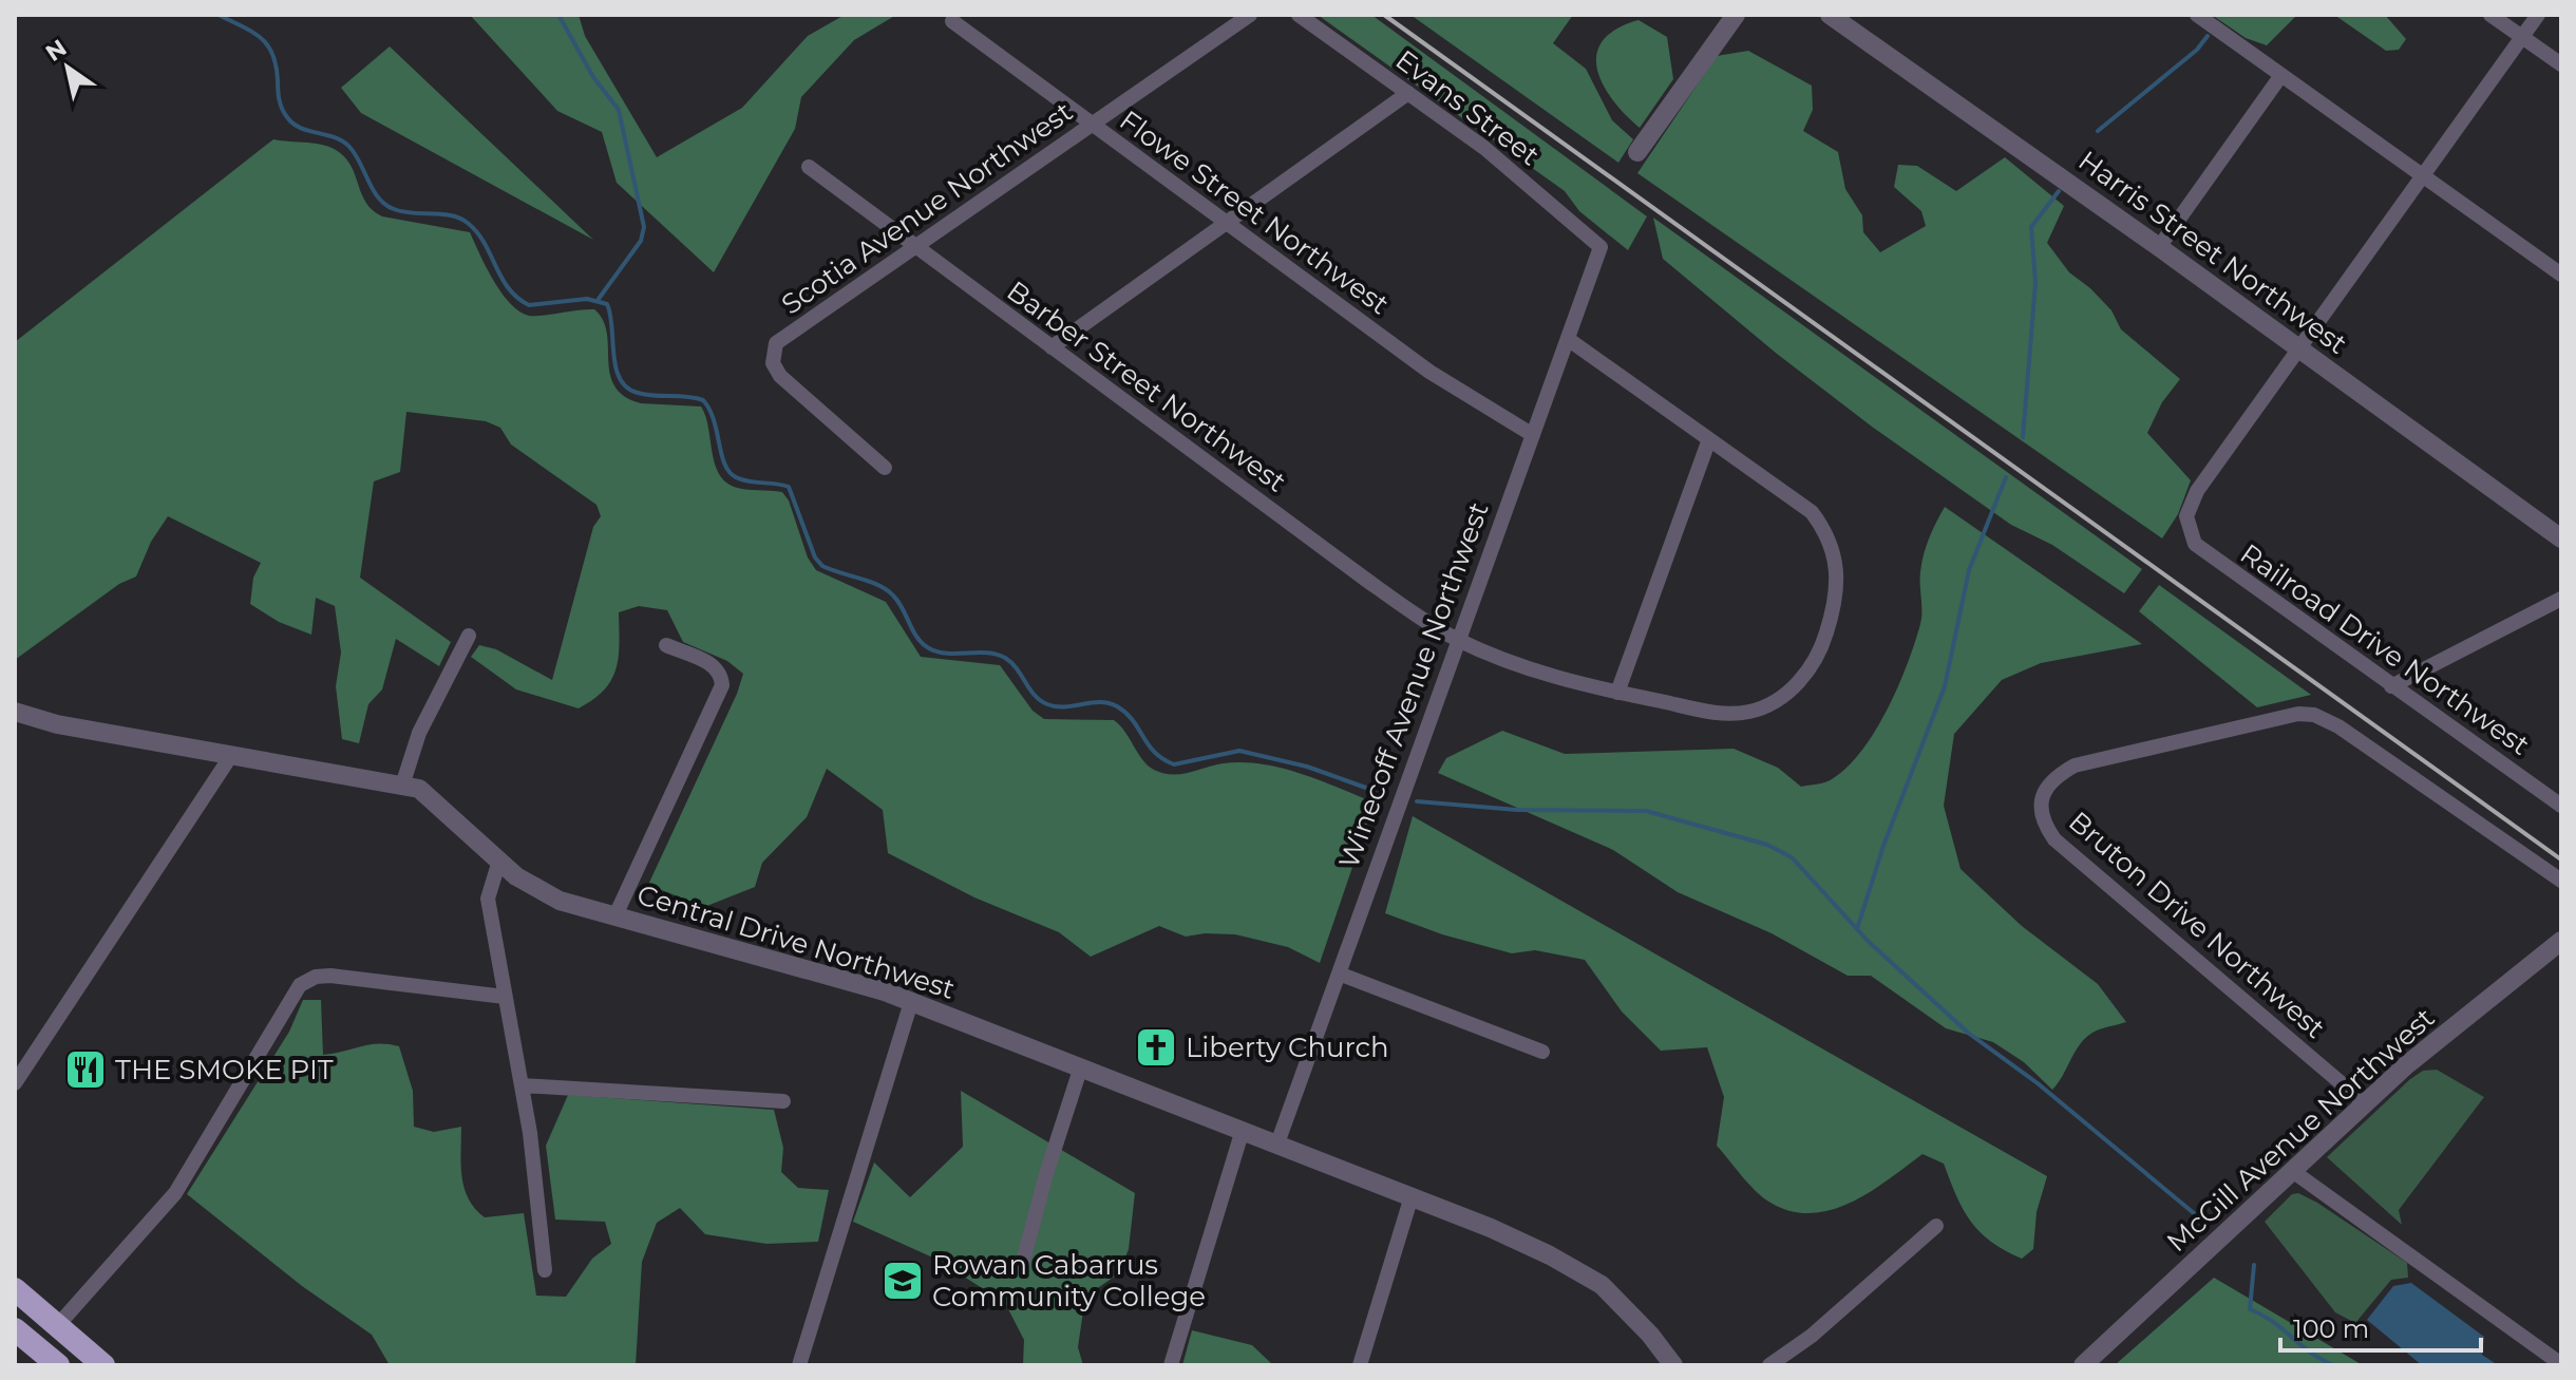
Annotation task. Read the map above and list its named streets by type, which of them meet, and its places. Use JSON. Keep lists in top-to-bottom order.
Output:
{
  "streets": {
    "street": [
      "Evans Street",
      "Scotia Avenue Northwest",
      "Flowe Street Northwest",
      "Harris Street Northwest",
      "Barber Street Northwest",
      "Railroad Drive Northwest",
      "Winecoff Avenue Northwest",
      "Bruton Drive Northwest",
      "Central Drive Northwest",
      "McGill Avenue Northwest"
    ]
  },
  "crossings": [
    ["Evans Street", "Winecoff Avenue Northwest"],
    ["Scotia Avenue Northwest", "Flowe Street Northwest"],
    ["Scotia Avenue Northwest", "Barber Street Northwest"],
    ["Flowe Street Northwest", "Winecoff Avenue Northwest"],
    ["Harris Street Northwest", "Railroad Drive Northwest"],
    ["Barber Street Northwest", "Winecoff Avenue Northwest"],
    ["Winecoff Avenue Northwest", "Central Drive Northwest"],
    ["Bruton Drive Northwest", "McGill Avenue Northwest"]
  ],
  "places": {
    "church": ["Liberty Church"],
    "restaurant": ["THE SMOKE PIT"],
    "school or university": ["Rowan Cabarrus Community College"]
  },
  "scale_bar": "100 m",
  "north": "top left"
}
